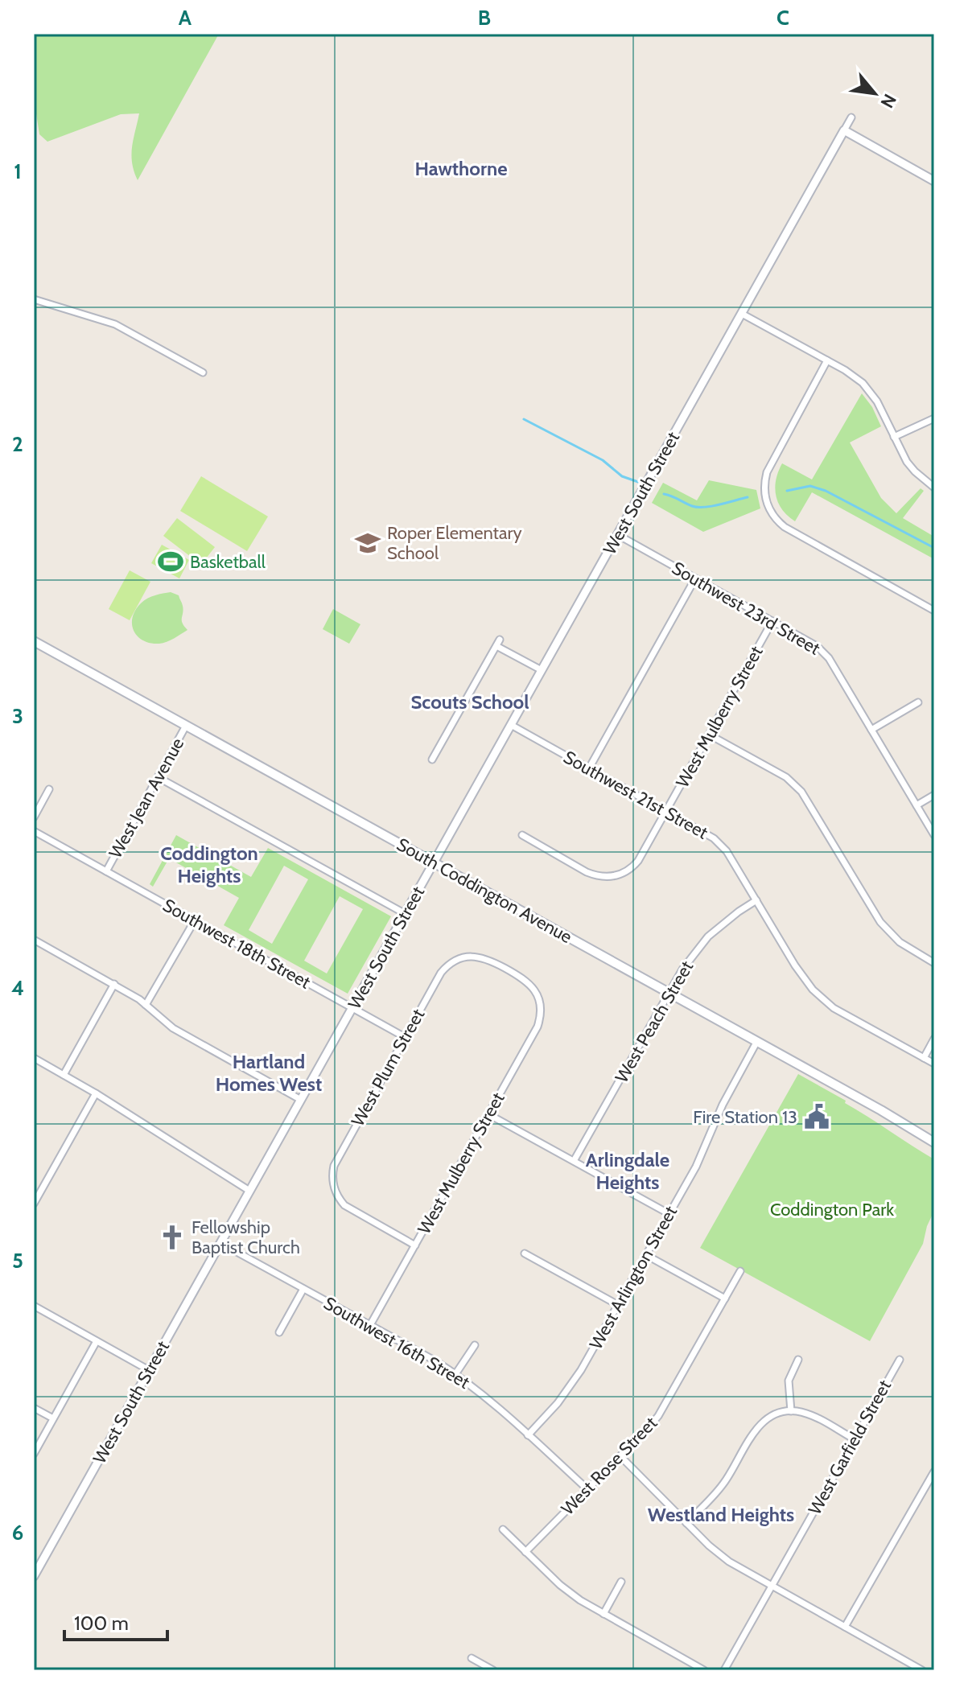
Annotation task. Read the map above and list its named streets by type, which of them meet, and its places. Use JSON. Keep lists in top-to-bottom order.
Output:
{
  "streets": {
    "main road": ["South Coddington Avenue"],
    "street": [
      "West South Street",
      "Southwest 23rd Street",
      "West Mulberry Street",
      "Southwest 21st Street",
      "West Jean Avenue",
      "Southwest 18th Street",
      "West Peach Street",
      "West Plum Street",
      "West Arlington Street",
      "Southwest 16th Street",
      "West Garfield Street",
      "West Rose Street"
    ]
  },
  "crossings": [
    ["West South Street", "Southwest 23rd Street"],
    ["West South Street", "Southwest 21st Street"],
    ["West South Street", "South Coddington Avenue"],
    ["West South Street", "Southwest 18th Street"],
    ["West South Street", "Southwest 16th Street"],
    ["Southwest 23rd Street", "West Mulberry Street"],
    ["West Mulberry Street", "Southwest 21st Street"],
    ["West Mulberry Street", "West Plum Street"],
    ["West Mulberry Street", "Southwest 16th Street"],
    ["Southwest 21st Street", "West Peach Street"],
    ["West Jean Avenue", "South Coddington Avenue"],
    ["West Jean Avenue", "Southwest 18th Street"],
    ["South Coddington Avenue", "West Peach Street"],
    ["South Coddington Avenue", "West Arlington Street"],
    ["Southwest 18th Street", "West Plum Street"],
    ["West Arlington Street", "Southwest 16th Street"],
    ["Southwest 16th Street", "West Rose Street"]
  ],
  "districts": [
    "Hawthorne",
    "Scouts School",
    "Coddington Heights",
    "Hartland Homes West",
    "Arlingdale Heights",
    "Westland Heights"
  ],
  "parks": ["Coddington Park"],
  "places": {
    "school or university": ["Roper Elementary School"],
    "sports": ["Basketball"],
    "public building": ["Fire Station 13"],
    "church": ["Fellowship Baptist Church"]
  },
  "scale_bar": "100 m",
  "north": "bottom right",
  "grid": {
    "columns": ["A", "B", "C"],
    "rows": [
      "1",
      "2",
      "3",
      "4",
      "5",
      "6"
    ]
  }
}
